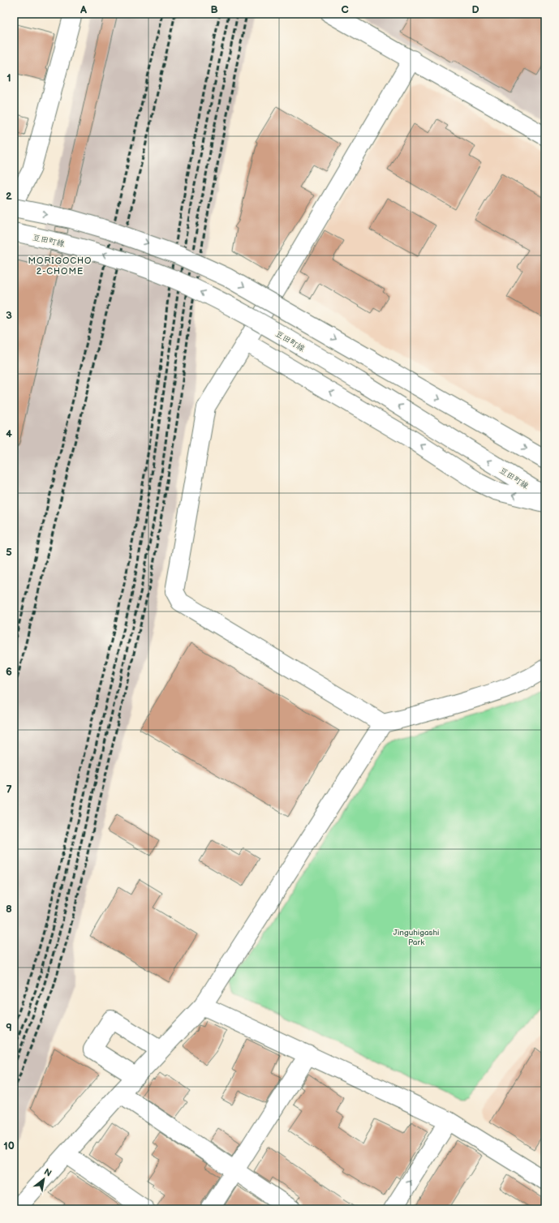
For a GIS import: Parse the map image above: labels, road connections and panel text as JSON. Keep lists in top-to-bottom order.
{
  "streets": {
    "street": ["豆田町線"]
  },
  "districts": ["MORIGOCHO 2-CHOME"],
  "parks": ["Jinguhigashi Park"],
  "north": "top right",
  "grid": {
    "columns": [
      "A",
      "B",
      "C",
      "D"
    ],
    "rows": [
      "1",
      "2",
      "3",
      "4",
      "5",
      "6",
      "7",
      "8",
      "9",
      "10"
    ]
  }
}
